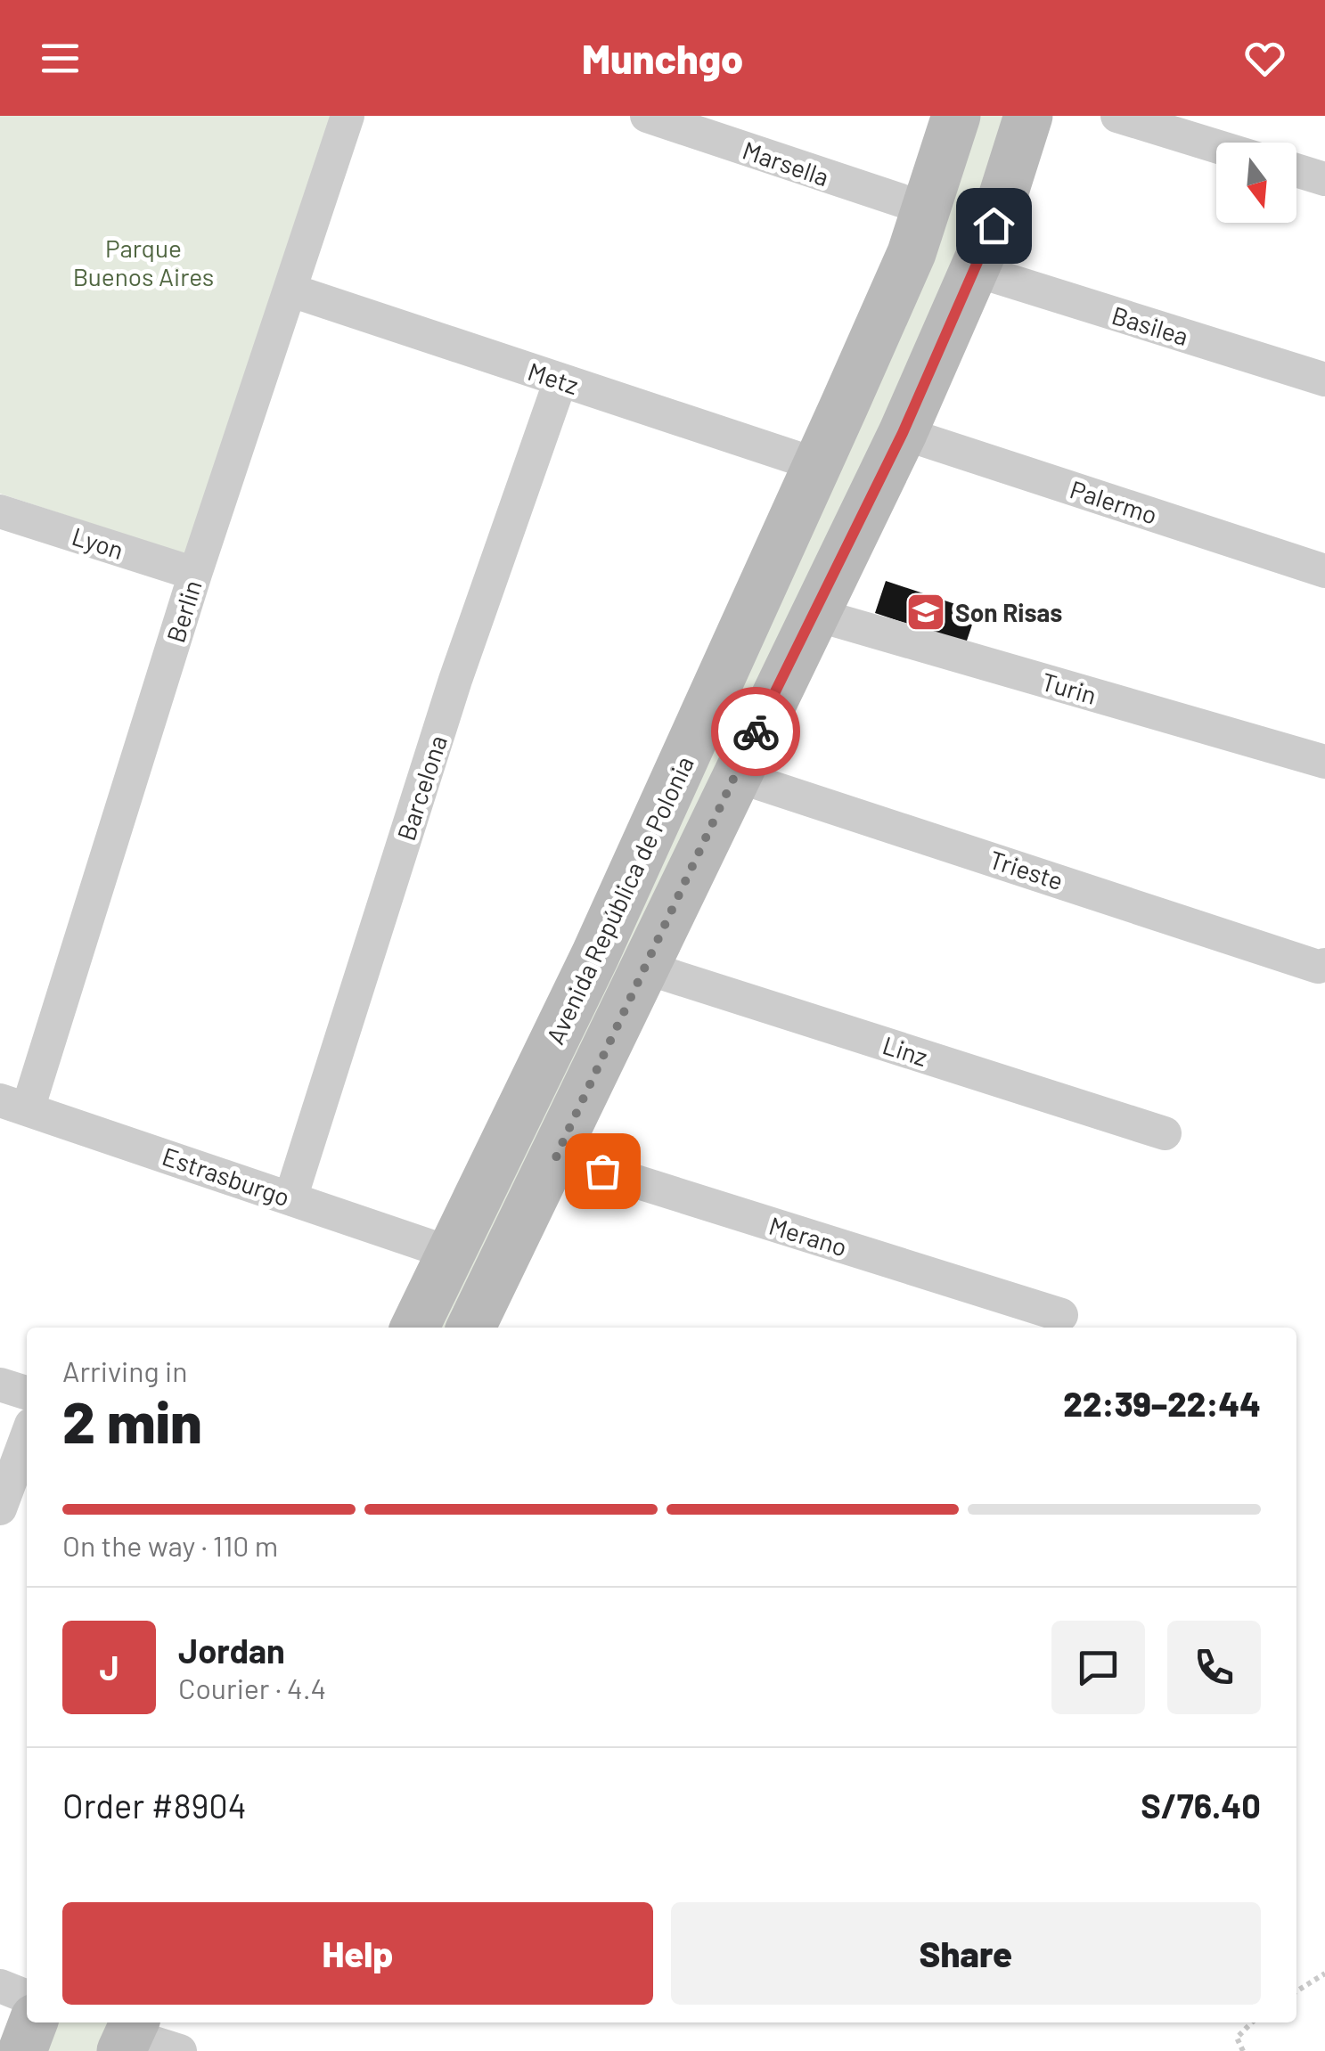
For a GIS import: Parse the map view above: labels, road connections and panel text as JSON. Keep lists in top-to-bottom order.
{
  "streets": {
    "main road": ["Avenida República de Polonia"],
    "street": [
      "Marsella",
      "Basilea",
      "Metz",
      "Palermo",
      "Lyon",
      "Berlin",
      "Turin",
      "Barcelona",
      "Trieste",
      "Linz",
      "Estrasburgo",
      "Merano"
    ]
  },
  "crossings": [
    ["Marsella", "Avenida República de Polonia"],
    ["Basilea", "Avenida República de Polonia"],
    ["Metz", "Berlin"],
    ["Metz", "Barcelona"],
    ["Metz", "Avenida República de Polonia"],
    ["Palermo", "Avenida República de Polonia"],
    ["Lyon", "Berlin"],
    ["Berlin", "Estrasburgo"],
    ["Turin", "Avenida República de Polonia"],
    ["Barcelona", "Estrasburgo"],
    ["Trieste", "Avenida República de Polonia"],
    ["Avenida República de Polonia", "Linz"],
    ["Avenida República de Polonia", "Estrasburgo"],
    ["Avenida República de Polonia", "Merano"]
  ],
  "parks": ["Parque Buenos Aires"],
  "places": {
    "school or university": ["Son Risas"]
  },
  "north": "bottom",
  "page": {
    "header": "Munchgo",
    "heading": ["2 min", "Arriving in", "22:39–22:44"],
    "panel": [
      "Jordan",
      "Courier · 4.4",
      "Order #8904",
      "S/76.40"
    ],
    "bar": "On the way · 110 m",
    "round": "J",
    "buttons": ["Help", "Share"]
  }
}
